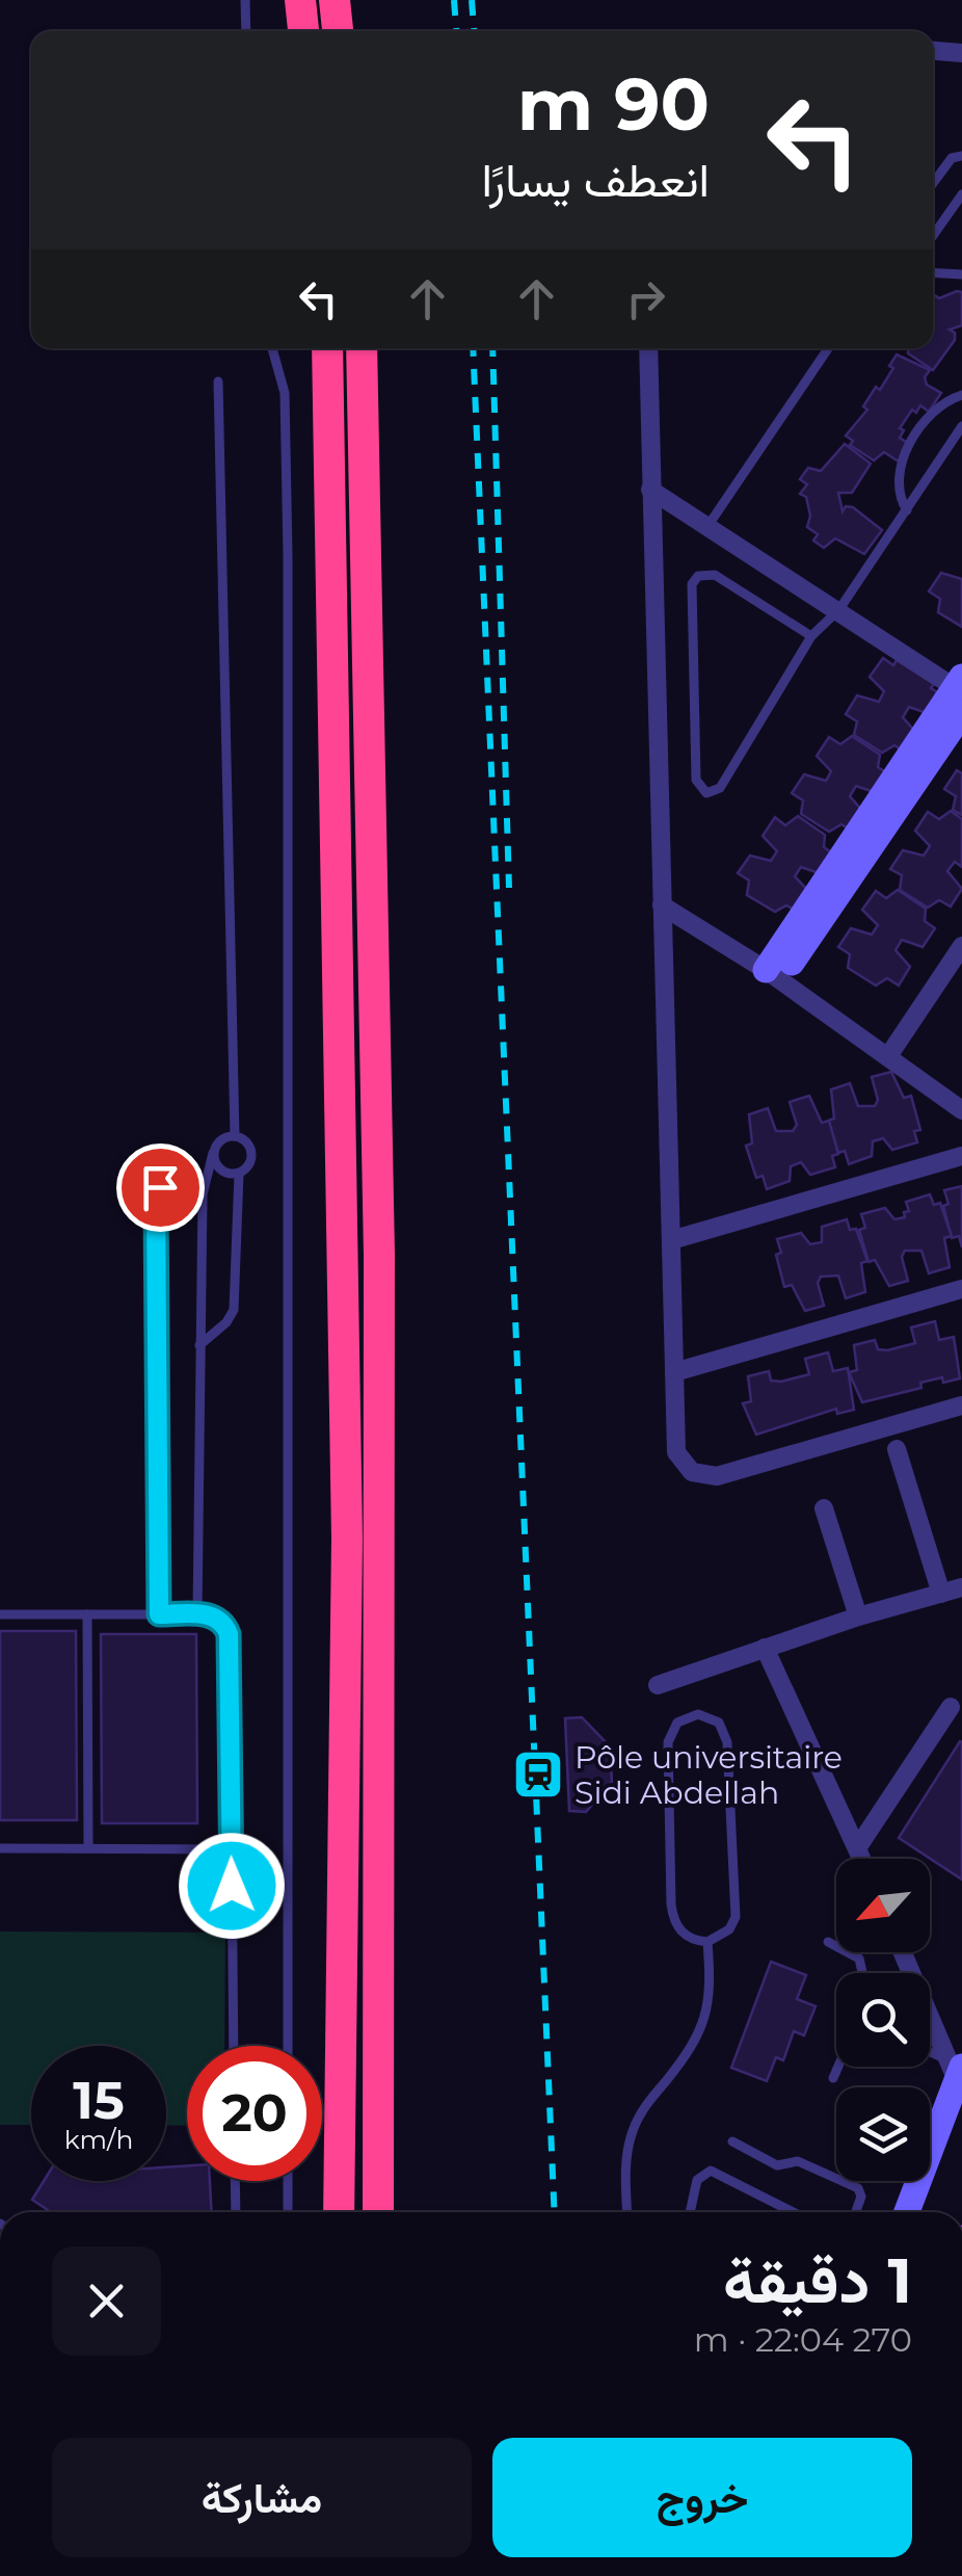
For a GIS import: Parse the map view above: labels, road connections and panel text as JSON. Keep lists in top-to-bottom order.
{
  "places": {
    "station": ["Pôle universitaire Sidi Abdellah"]
  },
  "north": "bottom left",
  "page": {
    "turn": ["90 m", "انعطف يسارًا"],
    "speed": "15 km/h",
    "limit": "20",
    "heading": ["1 دقيقة", "270 m · 22:04"],
    "buttons": ["خروج", "مشاركة"]
  }
}
